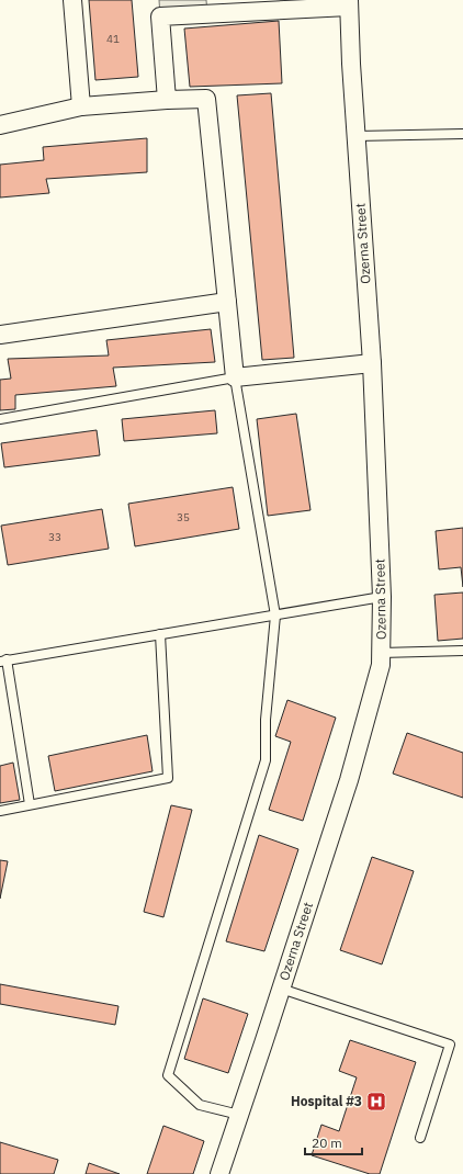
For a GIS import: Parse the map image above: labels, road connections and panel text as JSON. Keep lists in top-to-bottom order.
{
  "streets": {
    "street": ["Ozerna Street"]
  },
  "places": {
    "hospital": ["Hospital #3"]
  },
  "house_numbers": ["41", "35", "33"],
  "scale_bar": "20 m"
}
